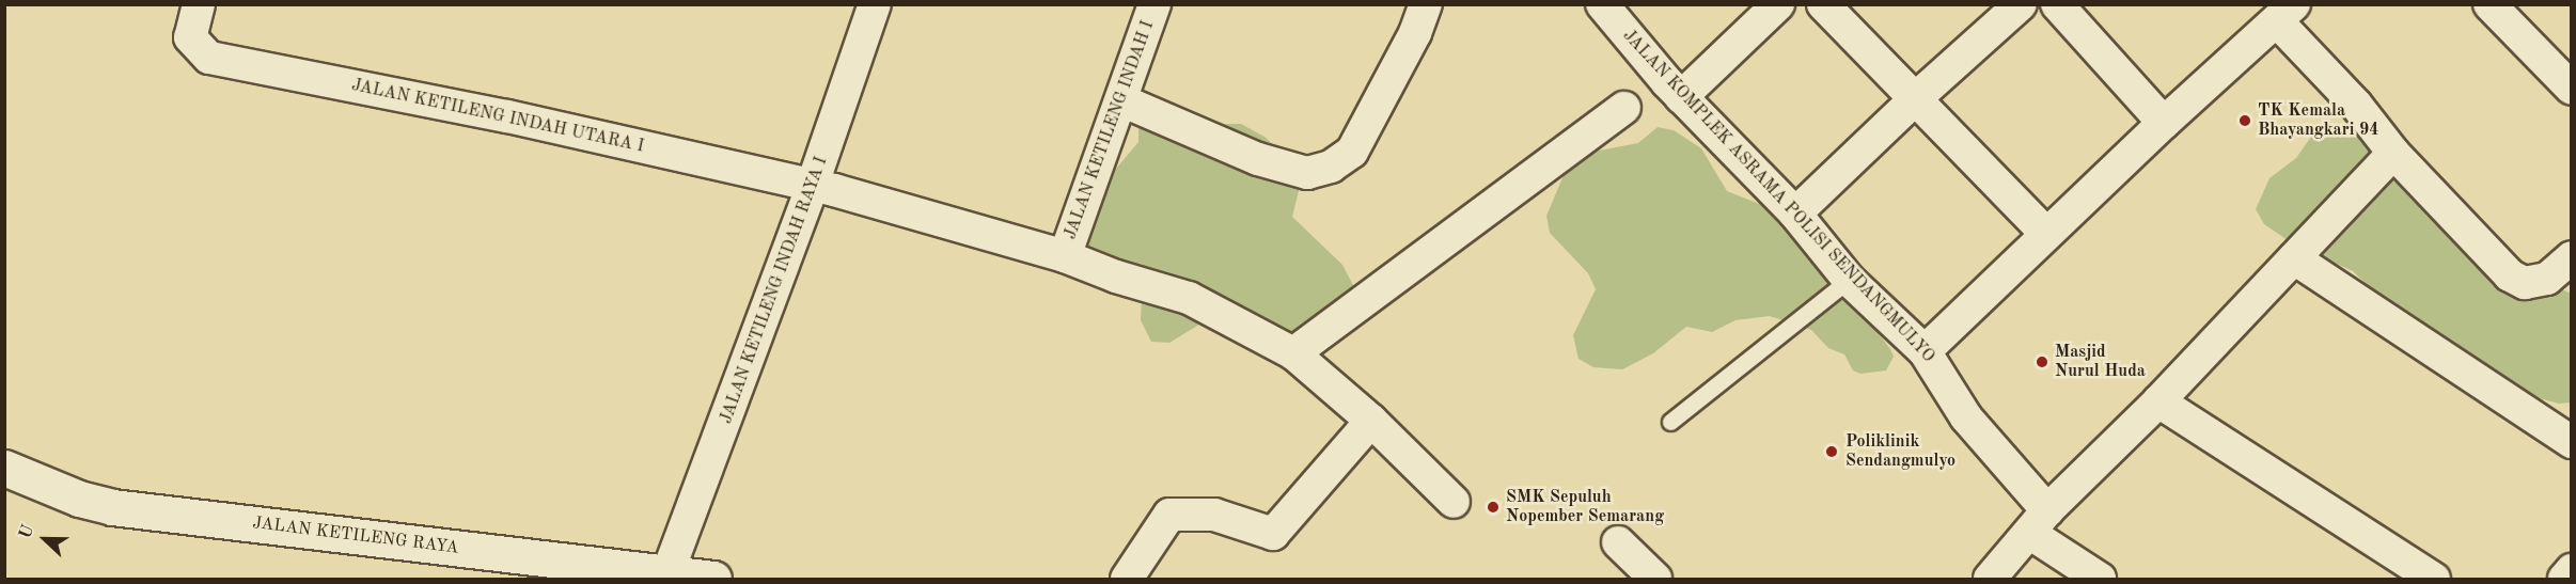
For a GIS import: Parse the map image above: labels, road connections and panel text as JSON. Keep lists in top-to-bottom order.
{
  "streets": {
    "main road": ["JALAN KETILENG RAYA"],
    "street": [
      "JALAN KETILENG INDAH UTARA I",
      "JALAN KETILENG INDAH I",
      "JALAN KOMPLEK ASRAMA POLISI SENDANGMULYO",
      "JALAN KETILENG INDAH RAYA I"
    ]
  },
  "crossings": [
    ["JALAN KETILENG INDAH UTARA I", "JALAN KETILENG INDAH I"],
    ["JALAN KETILENG INDAH UTARA I", "JALAN KETILENG INDAH RAYA I"],
    ["JALAN KETILENG INDAH I", "JALAN KETILENG INDAH RAYA I"],
    ["JALAN KETILENG INDAH RAYA I", "JALAN KETILENG RAYA"]
  ],
  "places": [
    "TK Kemala Bhayangkari 94",
    "Masjid Nurul Huda",
    "Poliklinik Sendangmulyo",
    "SMK Sepuluh Nopember Semarang"
  ],
  "north": "left"
}
